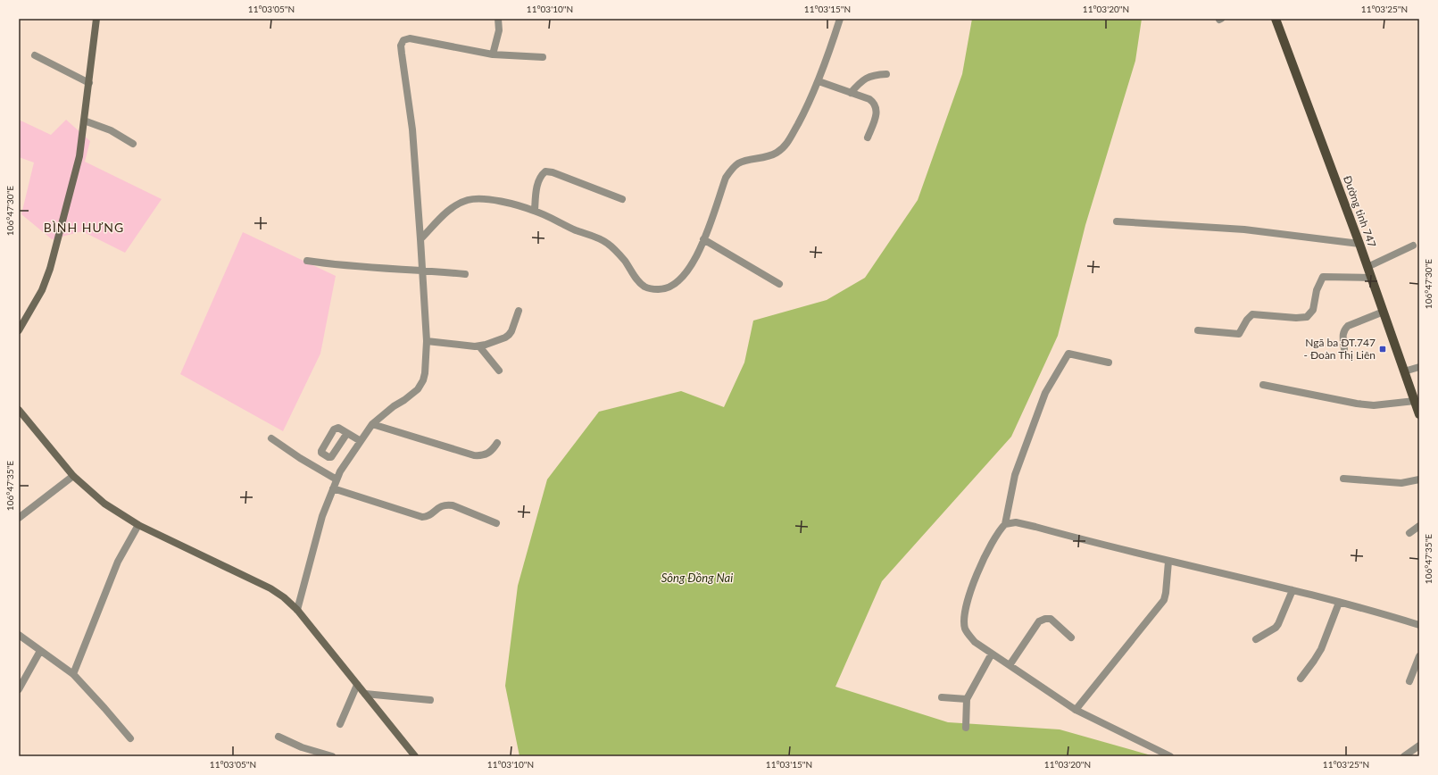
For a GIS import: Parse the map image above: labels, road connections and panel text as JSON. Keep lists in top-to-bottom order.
{
  "streets": {
    "main road": ["Đường tỉnh 747"]
  },
  "districts": ["BÌNH HƯNG"],
  "water": ["Sông Đồng Nai"],
  "places": {
    "transit": ["Ngã ba ĐT.747 - Đoàn Thị Liên"]
  },
  "coordinates": [
    "11°03'05\"N",
    "11°03'10\"N",
    "11°03'15\"N",
    "11°03'20\"N",
    "11°03'25\"N",
    "106°47'30\"E",
    "106°47'35\"E"
  ]
}
